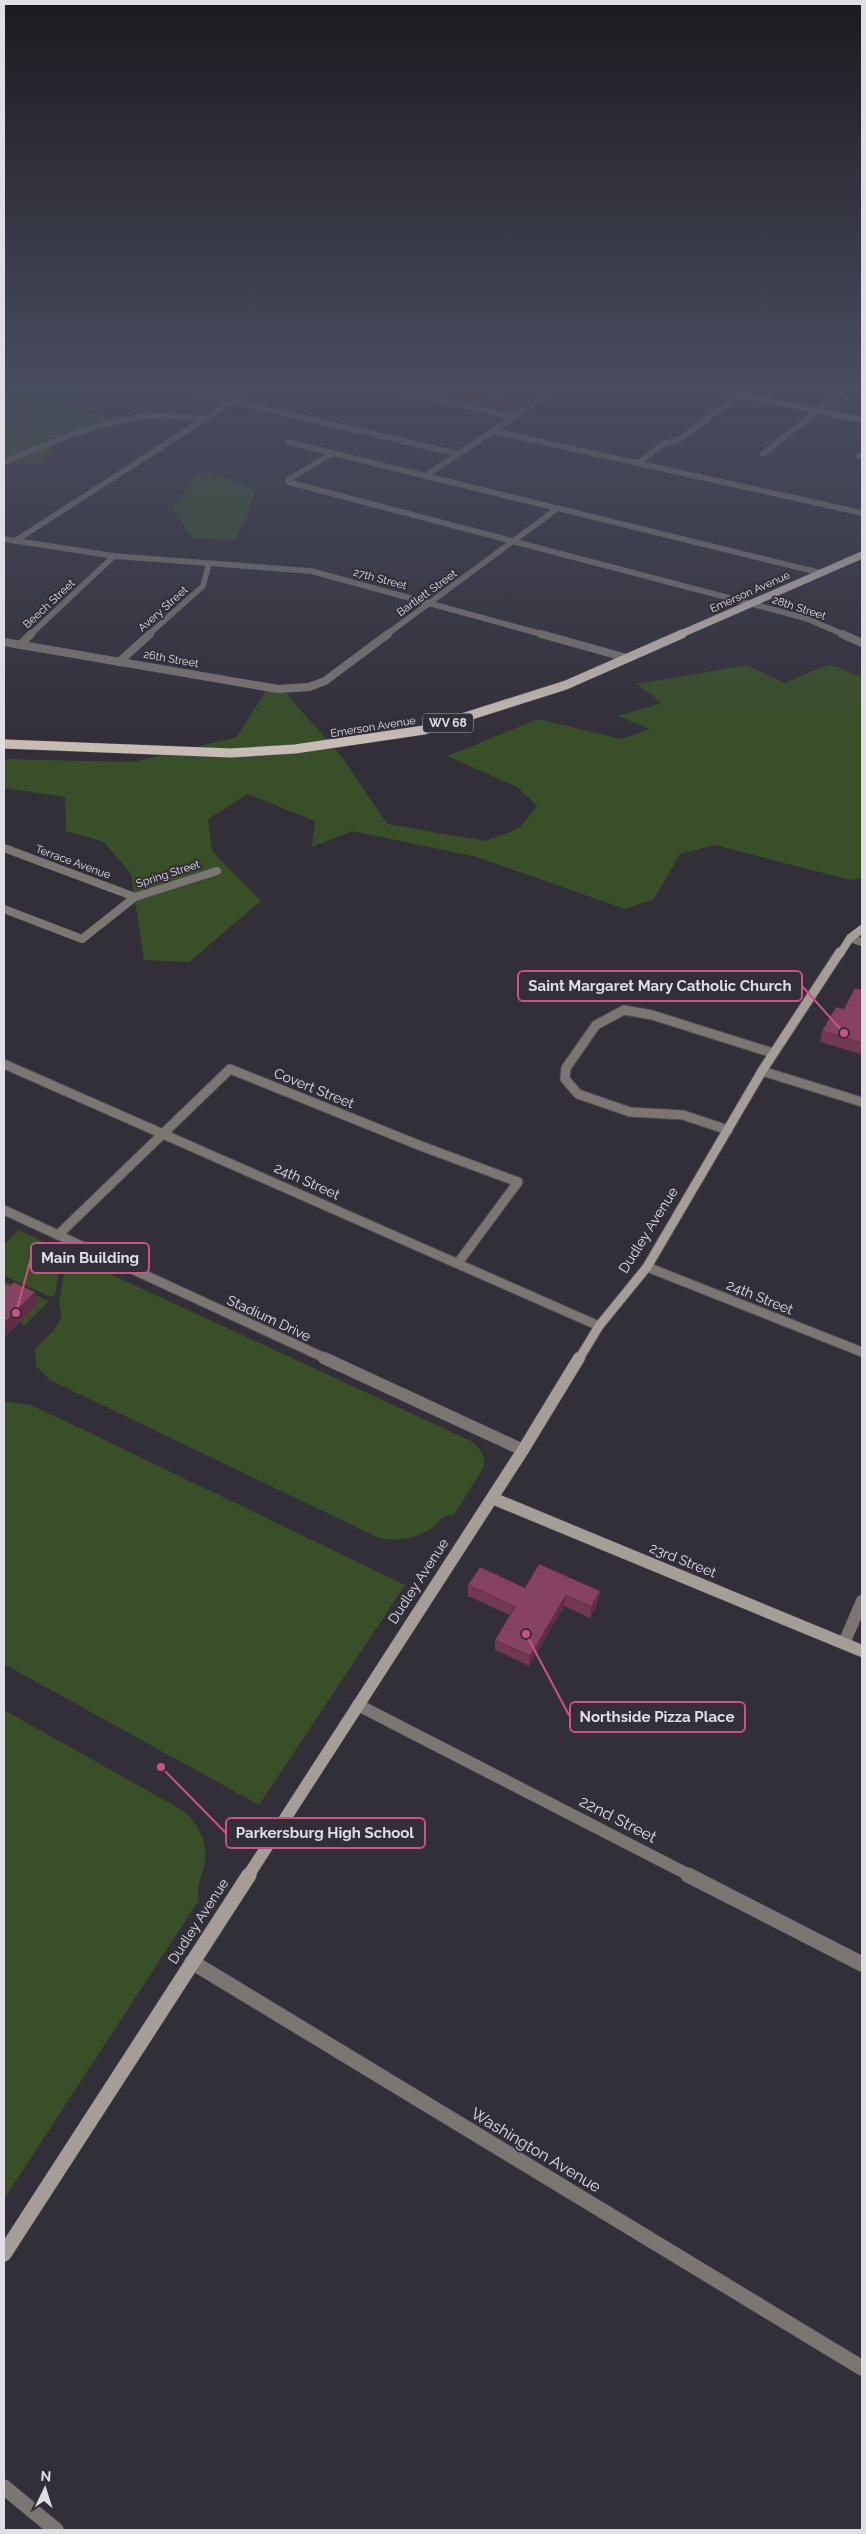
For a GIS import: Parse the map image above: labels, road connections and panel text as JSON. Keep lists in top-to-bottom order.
{
  "streets": {
    "main road": ["Emerson Avenue", "WV 68"],
    "street": [
      "27th Street",
      "Bartlett Street",
      "Beech Street",
      "28th Street",
      "Avery Street",
      "26th Street",
      "Terrace Avenue",
      "Spring Street",
      "Covert Street",
      "24th Street",
      "Dudley Avenue",
      "Stadium Drive",
      "23rd Street",
      "22nd Street",
      "Washington Avenue"
    ]
  },
  "crossings": [
    ["27th Street", "Emerson Avenue"],
    ["27th Street", "Bartlett Street"],
    ["27th Street", "Beech Street"],
    ["27th Street", "Avery Street"],
    ["Emerson Avenue", "28th Street"],
    ["Bartlett Street", "28th Street"],
    ["Bartlett Street", "26th Street"],
    ["Beech Street", "26th Street"],
    ["Avery Street", "26th Street"],
    ["Terrace Avenue", "Spring Street"],
    ["Covert Street", "24th Street"],
    ["Covert Street", "Stadium Drive"],
    ["24th Street", "Dudley Avenue"],
    ["Dudley Avenue", "Stadium Drive"],
    ["Dudley Avenue", "23rd Street"],
    ["Dudley Avenue", "22nd Street"],
    ["Dudley Avenue", "Washington Avenue"]
  ],
  "places": [
    "Saint Margaret Mary Catholic Church",
    "Main Building",
    "Northside Pizza Place",
    "Parkersburg High School"
  ],
  "north": "top"
}
